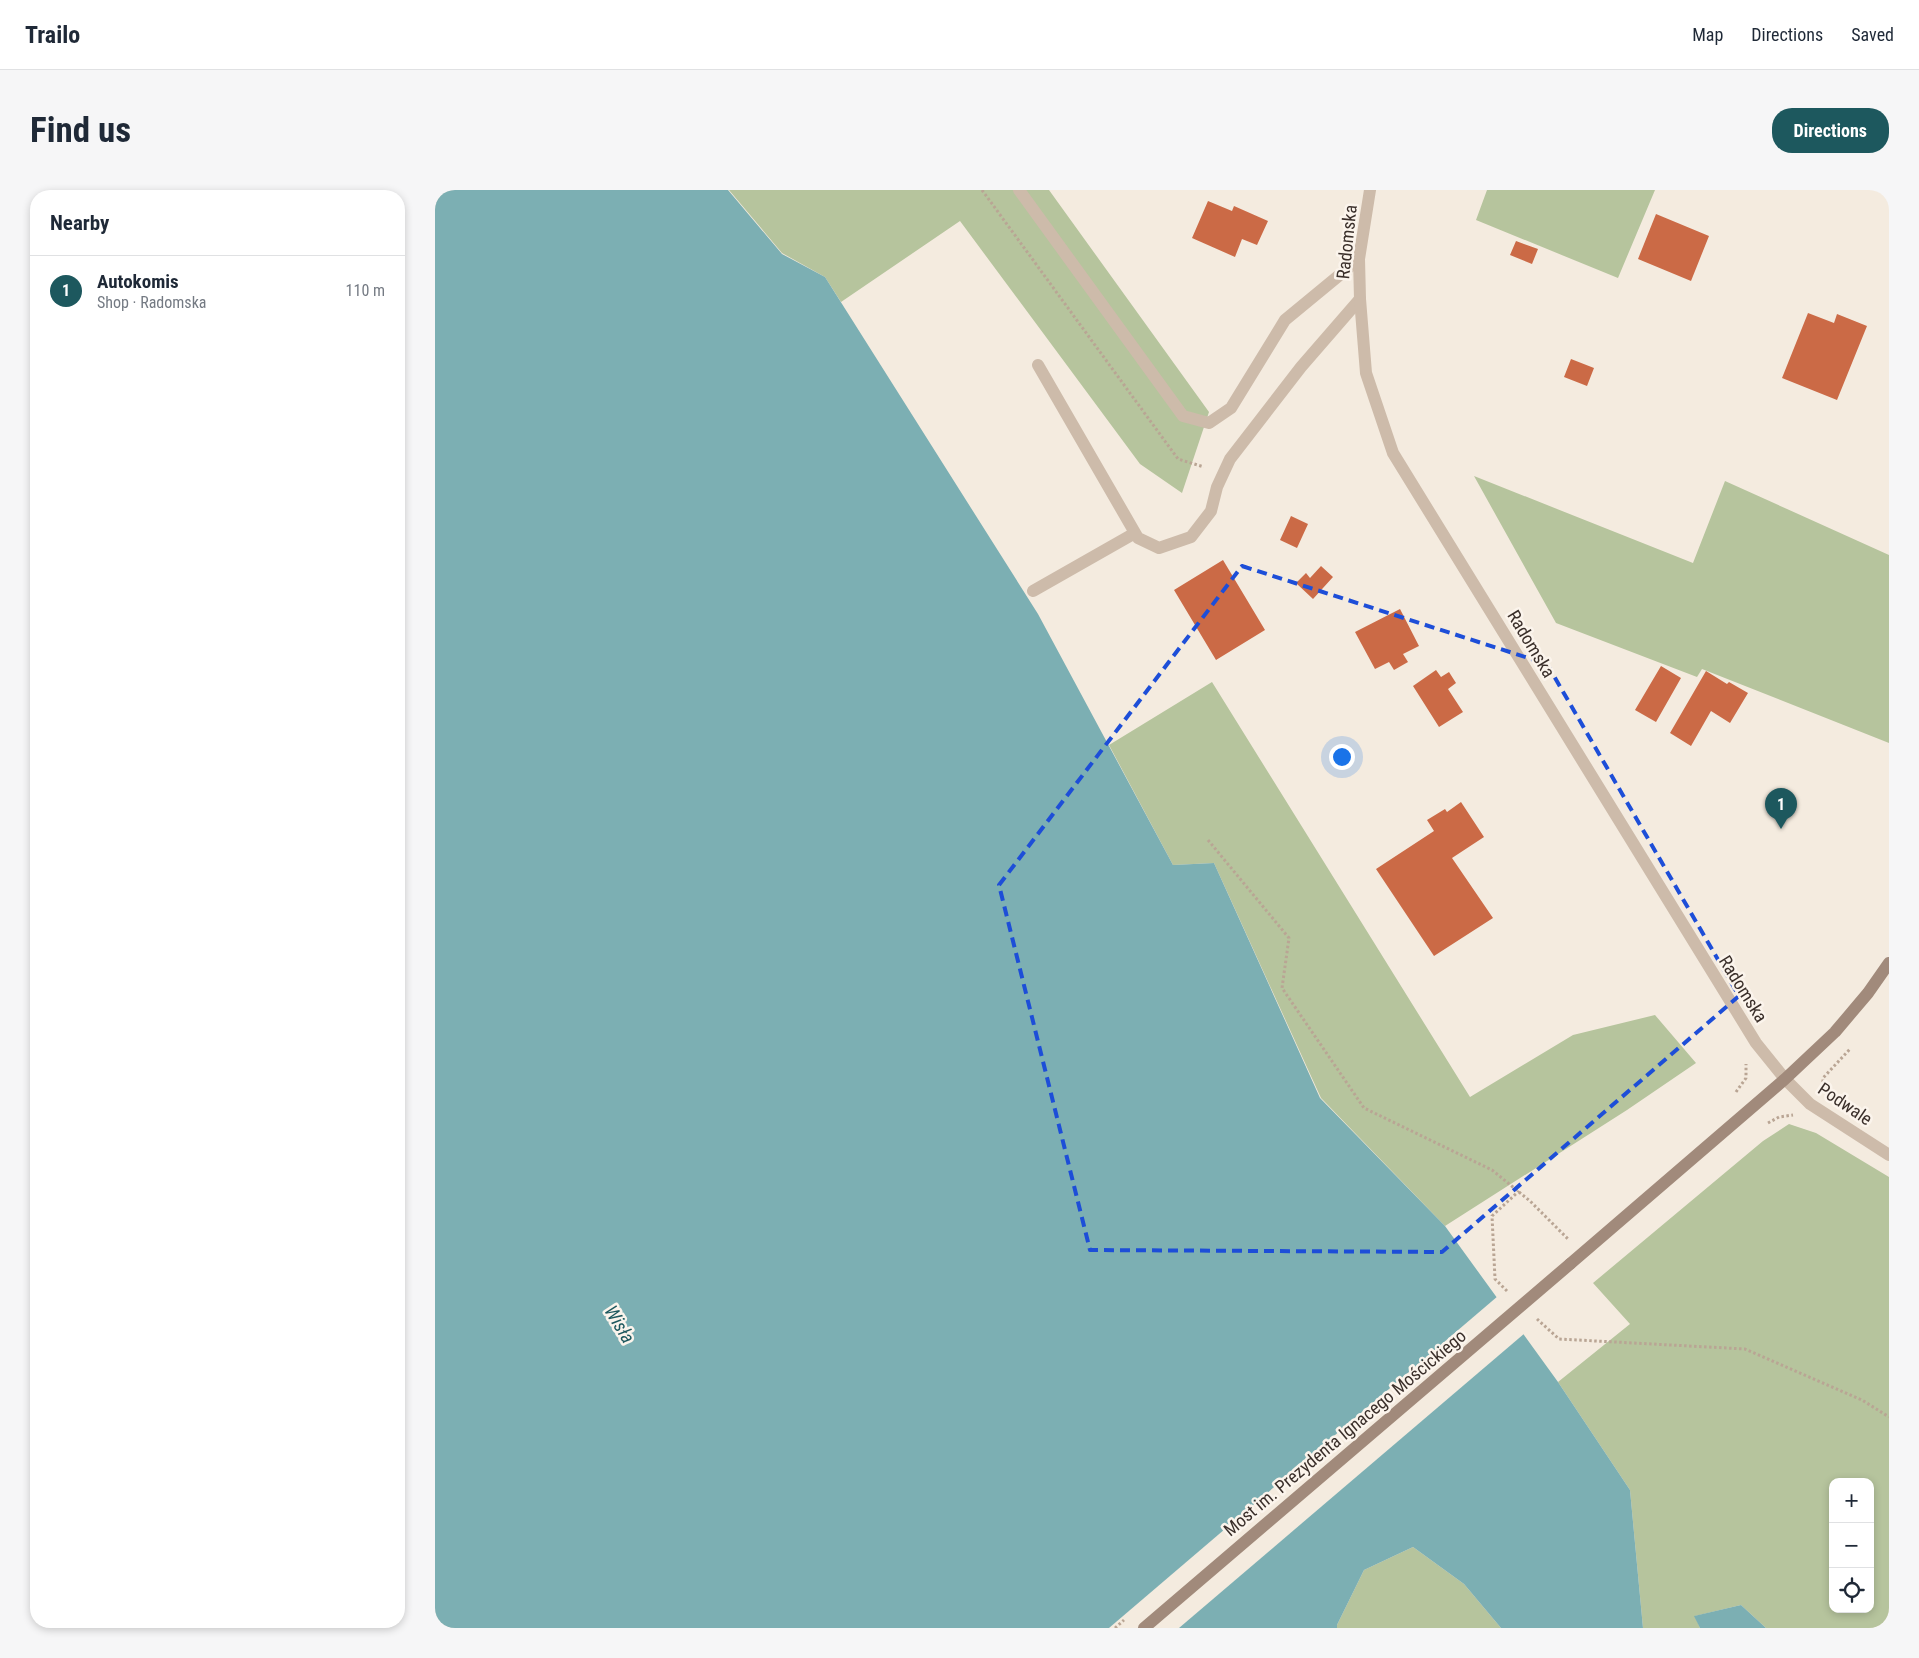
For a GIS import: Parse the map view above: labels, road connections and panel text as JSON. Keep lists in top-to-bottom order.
{
  "streets": {
    "main road": ["Most im. Prezydenta Ignacego Mościckiego"],
    "street": ["Radomska", "Podwale"]
  },
  "crossings": [
    ["Radomska", "Podwale"],
    ["Radomska", "Most im. Prezydenta Ignacego Mościckiego"],
    ["Podwale", "Most im. Prezydenta Ignacego Mościckiego"]
  ],
  "water": ["Wisła"],
  "page": {
    "header": "Trailo",
    "nav": ["Map", "Directions", "Saved"],
    "buttons": "Directions",
    "title": "Find us",
    "heading": "Nearby",
    "list": [
      {
        "mark": "1",
        "name": "Autokomis",
        "note": "Shop · Radomska",
        "value": "110 m"
      }
    ],
    "pins": "1",
    "map_buttons": ["+", "−"]
  }
}
